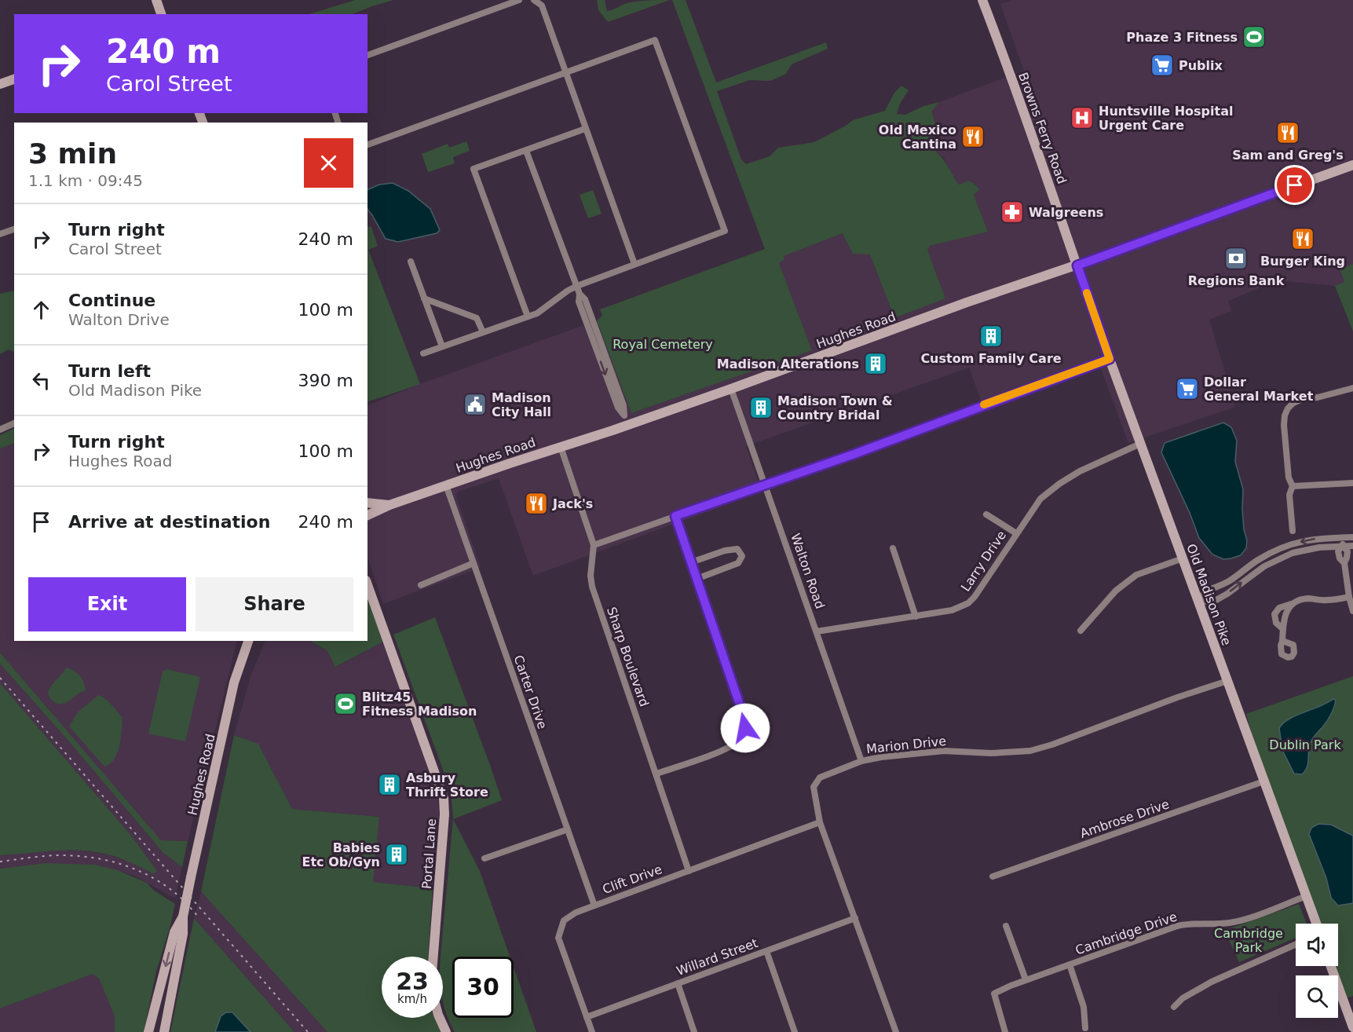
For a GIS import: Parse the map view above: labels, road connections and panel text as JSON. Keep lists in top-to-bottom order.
{
  "streets": {
    "main road": [
      "Browns Ferry Road",
      "Hughes Road",
      "Old Madison Pike",
      "Portal Lane"
    ],
    "street": [
      "Larry Drive",
      "Walton Road",
      "Sharp Boulevard",
      "Carter Drive",
      "Marion Drive",
      "Ambrose Drive",
      "Clift Drive",
      "Cambridge Drive",
      "Willard Street"
    ]
  },
  "crossings": [
    ["Browns Ferry Road", "Hughes Road"],
    ["Browns Ferry Road", "Old Madison Pike"],
    ["Hughes Road", "Walton Road"],
    ["Hughes Road", "Old Madison Pike"],
    ["Hughes Road", "Sharp Boulevard"],
    ["Hughes Road", "Carter Drive"],
    ["Larry Drive", "Walton Road"],
    ["Larry Drive", "Old Madison Pike"],
    ["Walton Road", "Marion Drive"],
    ["Old Madison Pike", "Marion Drive"],
    ["Old Madison Pike", "Ambrose Drive"],
    ["Old Madison Pike", "Cambridge Drive"],
    ["Sharp Boulevard", "Clift Drive"],
    ["Carter Drive", "Clift Drive"],
    ["Marion Drive", "Clift Drive"],
    ["Marion Drive", "Willard Street"],
    ["Clift Drive", "Willard Street"]
  ],
  "parks": ["Royal Cemetery", "Dublin Park", "Cambridge Park"],
  "places": {
    "sports": ["Phaze 3 Fitness", "Blitz45 Fitness Madison"],
    "supermarket": ["Publix", "Dollar General Market"],
    "hospital": ["Huntsville Hospital Urgent Care"],
    "restaurant": [
      "Sam and Greg's",
      "Old Mexico Cantina",
      "Burger King",
      "Jack's"
    ],
    "pharmacy": ["Walgreens"],
    "bank": ["Regions Bank"],
    "building": [
      "Custom Family Care",
      "Madison Alterations",
      "Madison Town & Country Bridal",
      "Asbury Thrift Store",
      "Babies Etc Ob/Gyn"
    ],
    "public building": ["Madison City Hall"]
  },
  "page": {
    "turn": ["240 m", "Carol Street"],
    "heading": ["3 min", "1.1 km · 09:45"],
    "list": [
      {
        "name": "Turn right",
        "note": "Carol Street",
        "value": "240 m"
      },
      {
        "name": "Continue",
        "note": "Walton Drive",
        "value": "100 m"
      },
      {
        "name": "Turn left",
        "note": "Old Madison Pike",
        "value": "390 m"
      },
      {
        "name": "Turn right",
        "note": "Hughes Road",
        "value": "100 m"
      },
      {
        "name": "Arrive at destination",
        "value": "240 m"
      }
    ],
    "buttons": ["Exit", "Share"],
    "speed": "23 km/h",
    "limit": "30"
  }
}
